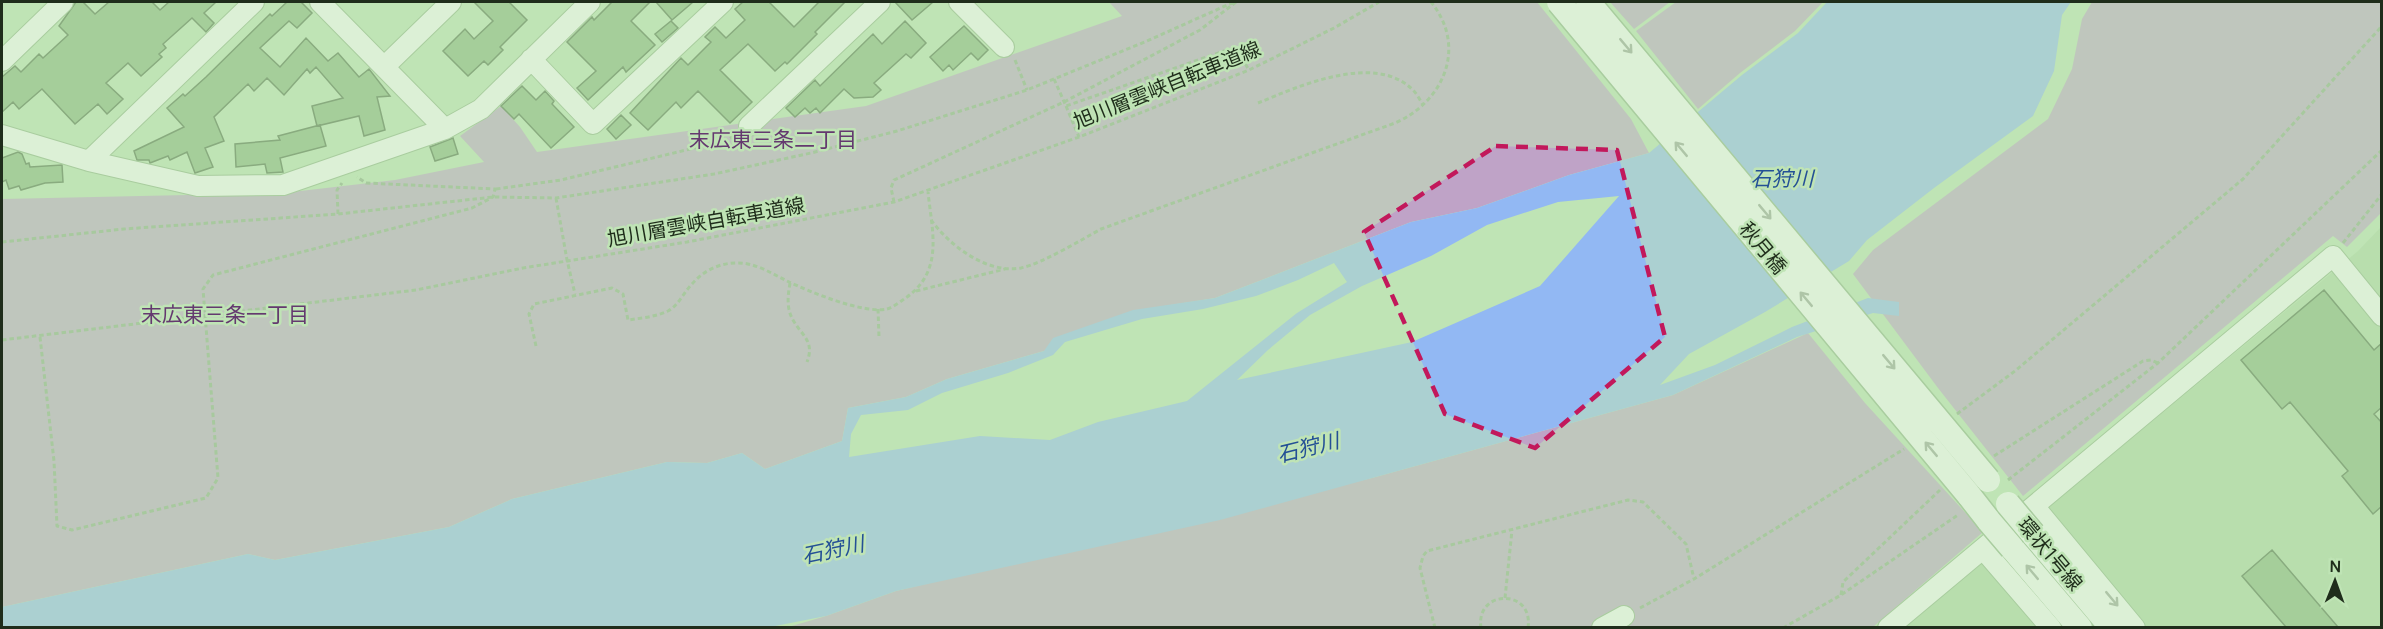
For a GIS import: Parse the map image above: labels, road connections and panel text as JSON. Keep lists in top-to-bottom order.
{
  "streets": {
    "main road": ["秋月橋", "環状1号線"],
    "path": ["旭川層雲峡自転車道線"]
  },
  "crossings": [
    ["秋月橋", "環状1号線"]
  ],
  "districts": ["末広東三条二丁目", "末広東三条一丁目"],
  "water": ["石狩川"],
  "north": "top"
}
